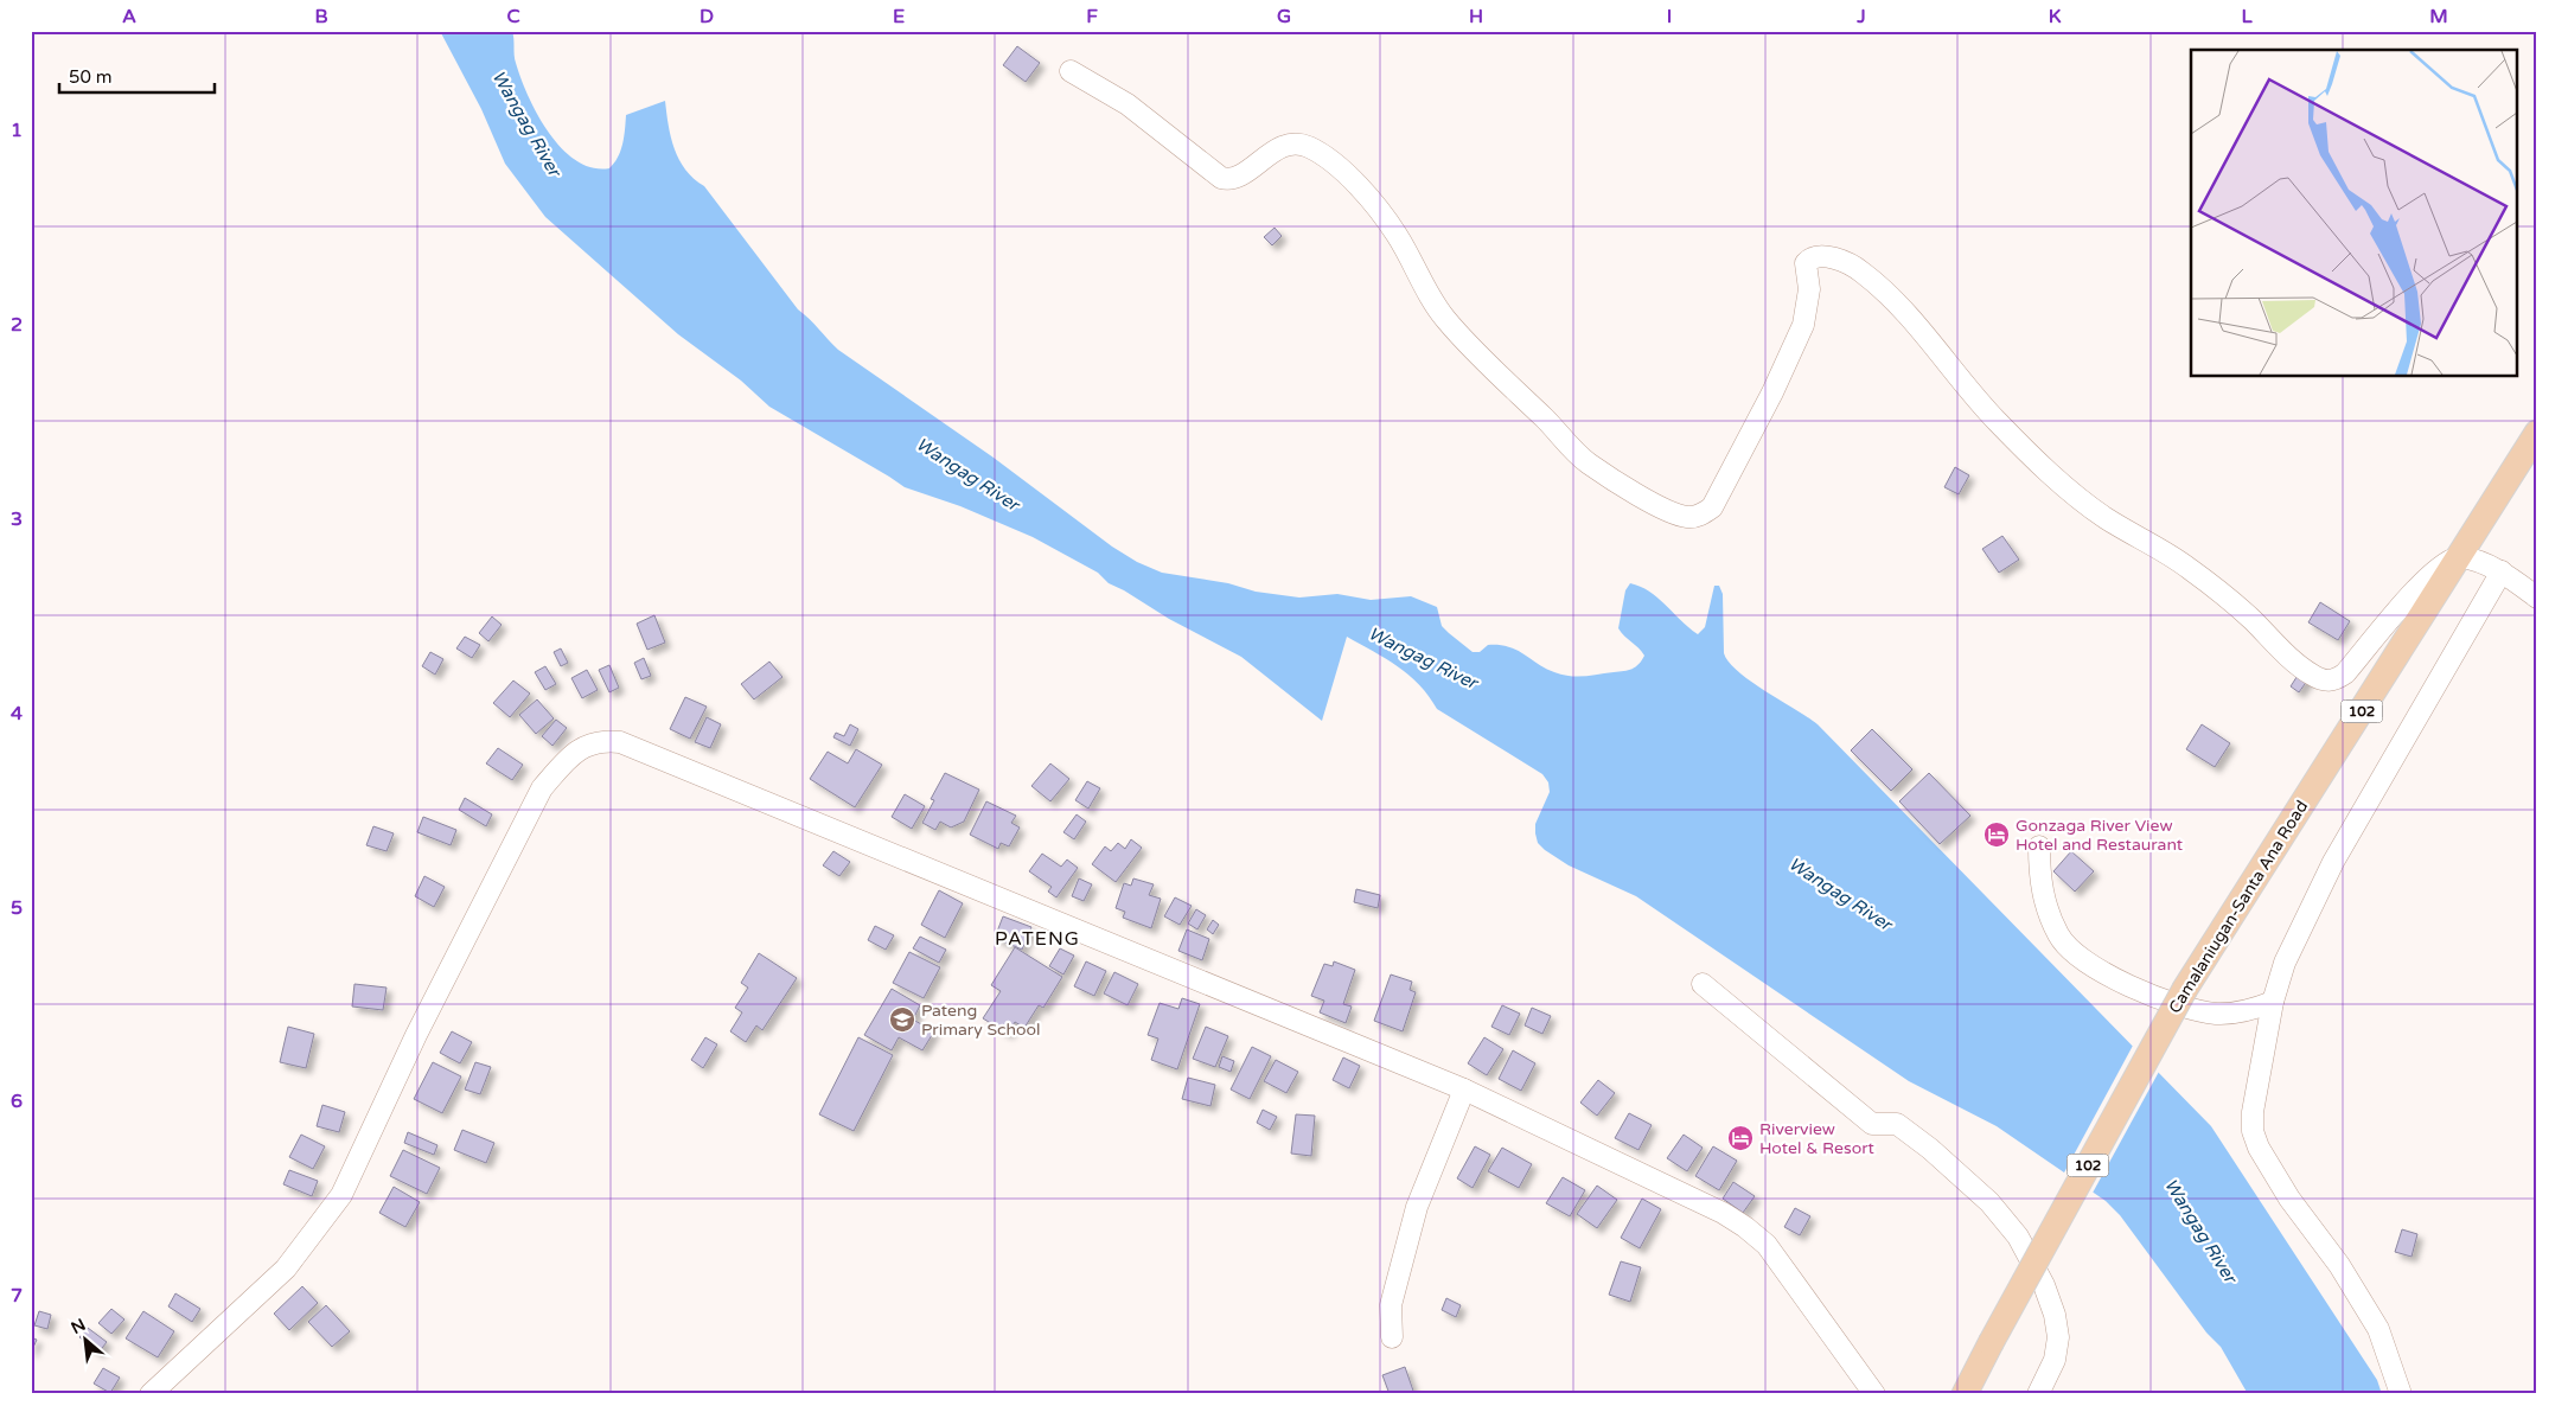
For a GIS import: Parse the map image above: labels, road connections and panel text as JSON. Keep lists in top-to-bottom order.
{
  "streets": {
    "main road": ["102", "Camalaniugan-Santa Ana Road"]
  },
  "districts": ["PATENG"],
  "water": ["Wangag River"],
  "places": {
    "hotel": ["Gonzaga River View Hotel and Restaurant", "Riverview Hotel & Resort"],
    "school or university": ["Pateng Primary School"]
  },
  "scale_bar": "50 m",
  "north": "top left",
  "grid": {
    "columns": [
      "A",
      "B",
      "C",
      "D",
      "E",
      "F",
      "G",
      "H",
      "I",
      "J",
      "K",
      "L",
      "M"
    ],
    "rows": [
      "1",
      "2",
      "3",
      "4",
      "5",
      "6",
      "7"
    ]
  }
}
